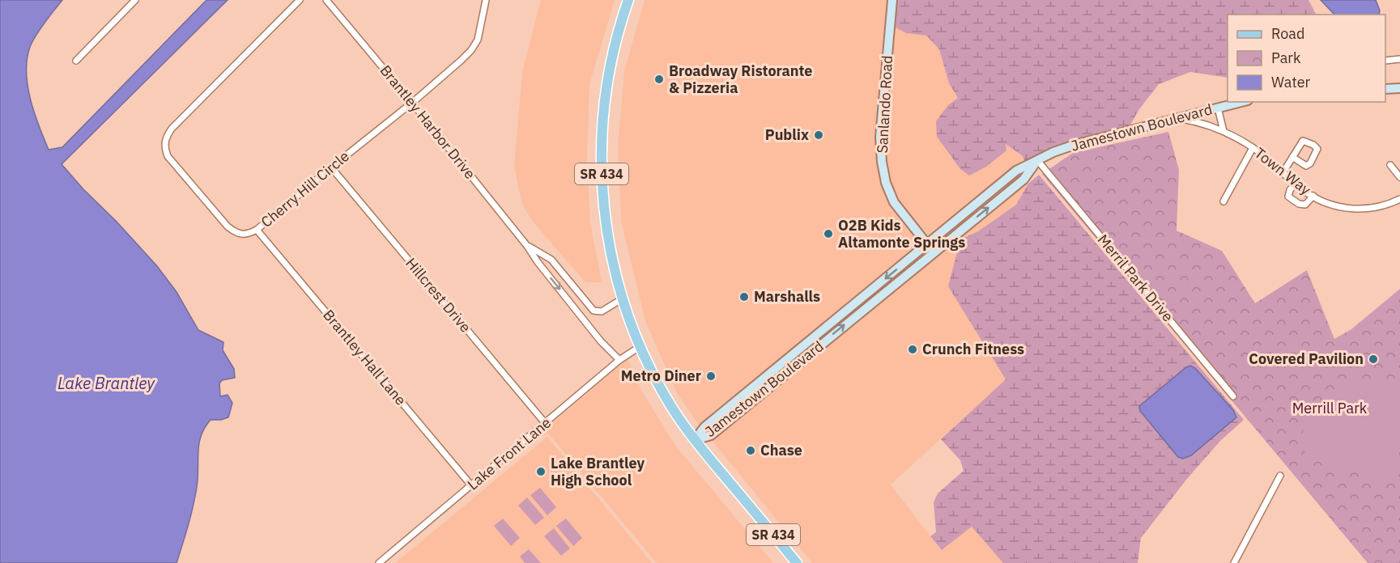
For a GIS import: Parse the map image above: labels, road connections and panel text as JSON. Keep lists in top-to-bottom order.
{
  "streets": {
    "main road": ["SR 434"],
    "street": [
      "Sanlando Road",
      "Brantley Harbor Drive",
      "Jamestown Boulevard",
      "Town Way",
      "Cherry Hill Circle",
      "Merril Park Drive",
      "Hillcrest Drive",
      "Brantley Hall Lane",
      "Lake Front Lane"
    ]
  },
  "crossings": [
    ["Sanlando Road", "Jamestown Boulevard"],
    ["Brantley Harbor Drive", "SR 434"],
    ["Brantley Harbor Drive", "Cherry Hill Circle"],
    ["Brantley Harbor Drive", "Lake Front Lane"],
    ["Jamestown Boulevard", "Town Way"],
    ["Jamestown Boulevard", "SR 434"],
    ["Jamestown Boulevard", "Merril Park Drive"],
    ["SR 434", "Lake Front Lane"],
    ["Cherry Hill Circle", "Hillcrest Drive"],
    ["Cherry Hill Circle", "Brantley Hall Lane"],
    ["Hillcrest Drive", "Lake Front Lane"],
    ["Brantley Hall Lane", "Lake Front Lane"]
  ],
  "water": ["Lake Brantley"],
  "parks": ["Merrill Park"],
  "places": [
    "Broadway Ristorante & Pizzeria",
    "Publix",
    "O2B Kids Altamonte Springs",
    "Marshalls",
    "Crunch Fitness",
    "Covered Pavilion",
    "Metro Diner",
    "Chase",
    "Lake Brantley High School"
  ],
  "legend": ["Road", "Park", "Water"]
}
